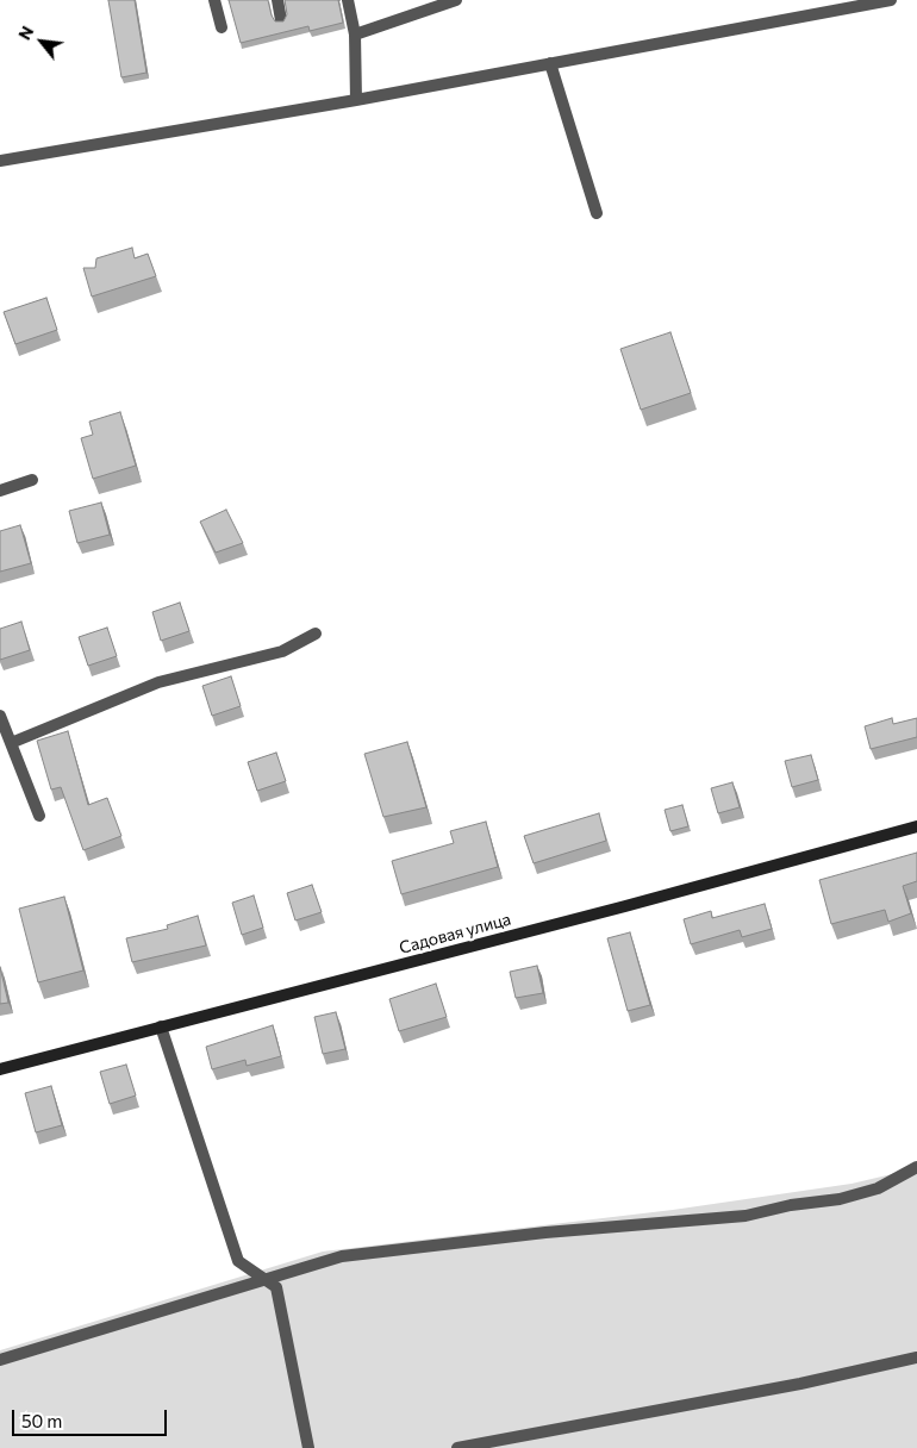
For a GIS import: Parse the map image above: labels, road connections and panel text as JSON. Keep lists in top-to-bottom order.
{
  "streets": {
    "main road": ["Садовая улица"]
  },
  "scale_bar": "50 m",
  "north": "top left"
}
